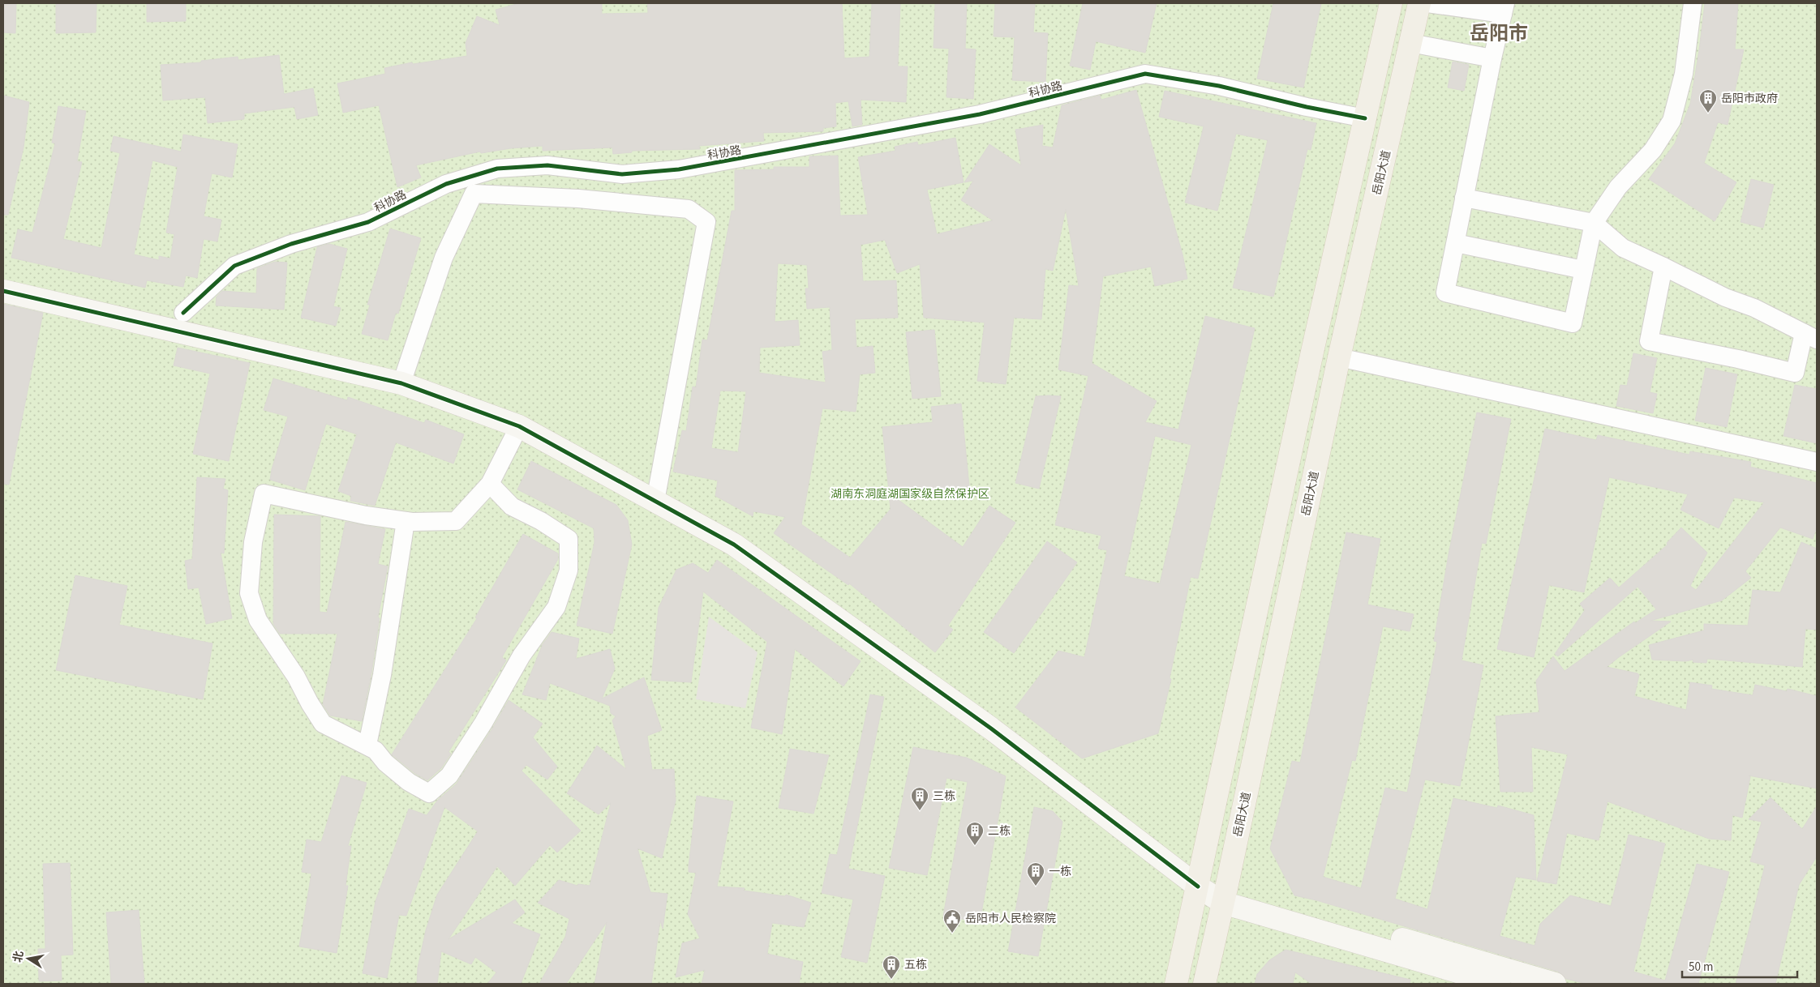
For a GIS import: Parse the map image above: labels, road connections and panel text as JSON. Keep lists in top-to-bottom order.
{
  "streets": {
    "main road": ["岳阳大道"],
    "street": ["科协路"]
  },
  "districts": ["岳阳市"],
  "parks": ["湖南东洞庭湖国家级自然保护区"],
  "places": {
    "building": [
      "岳阳市政府",
      "三栋",
      "二栋",
      "一栋",
      "五栋"
    ],
    "public building": ["岳阳市人民检察院"]
  },
  "scale_bar": "50 m",
  "north": "left"
}
